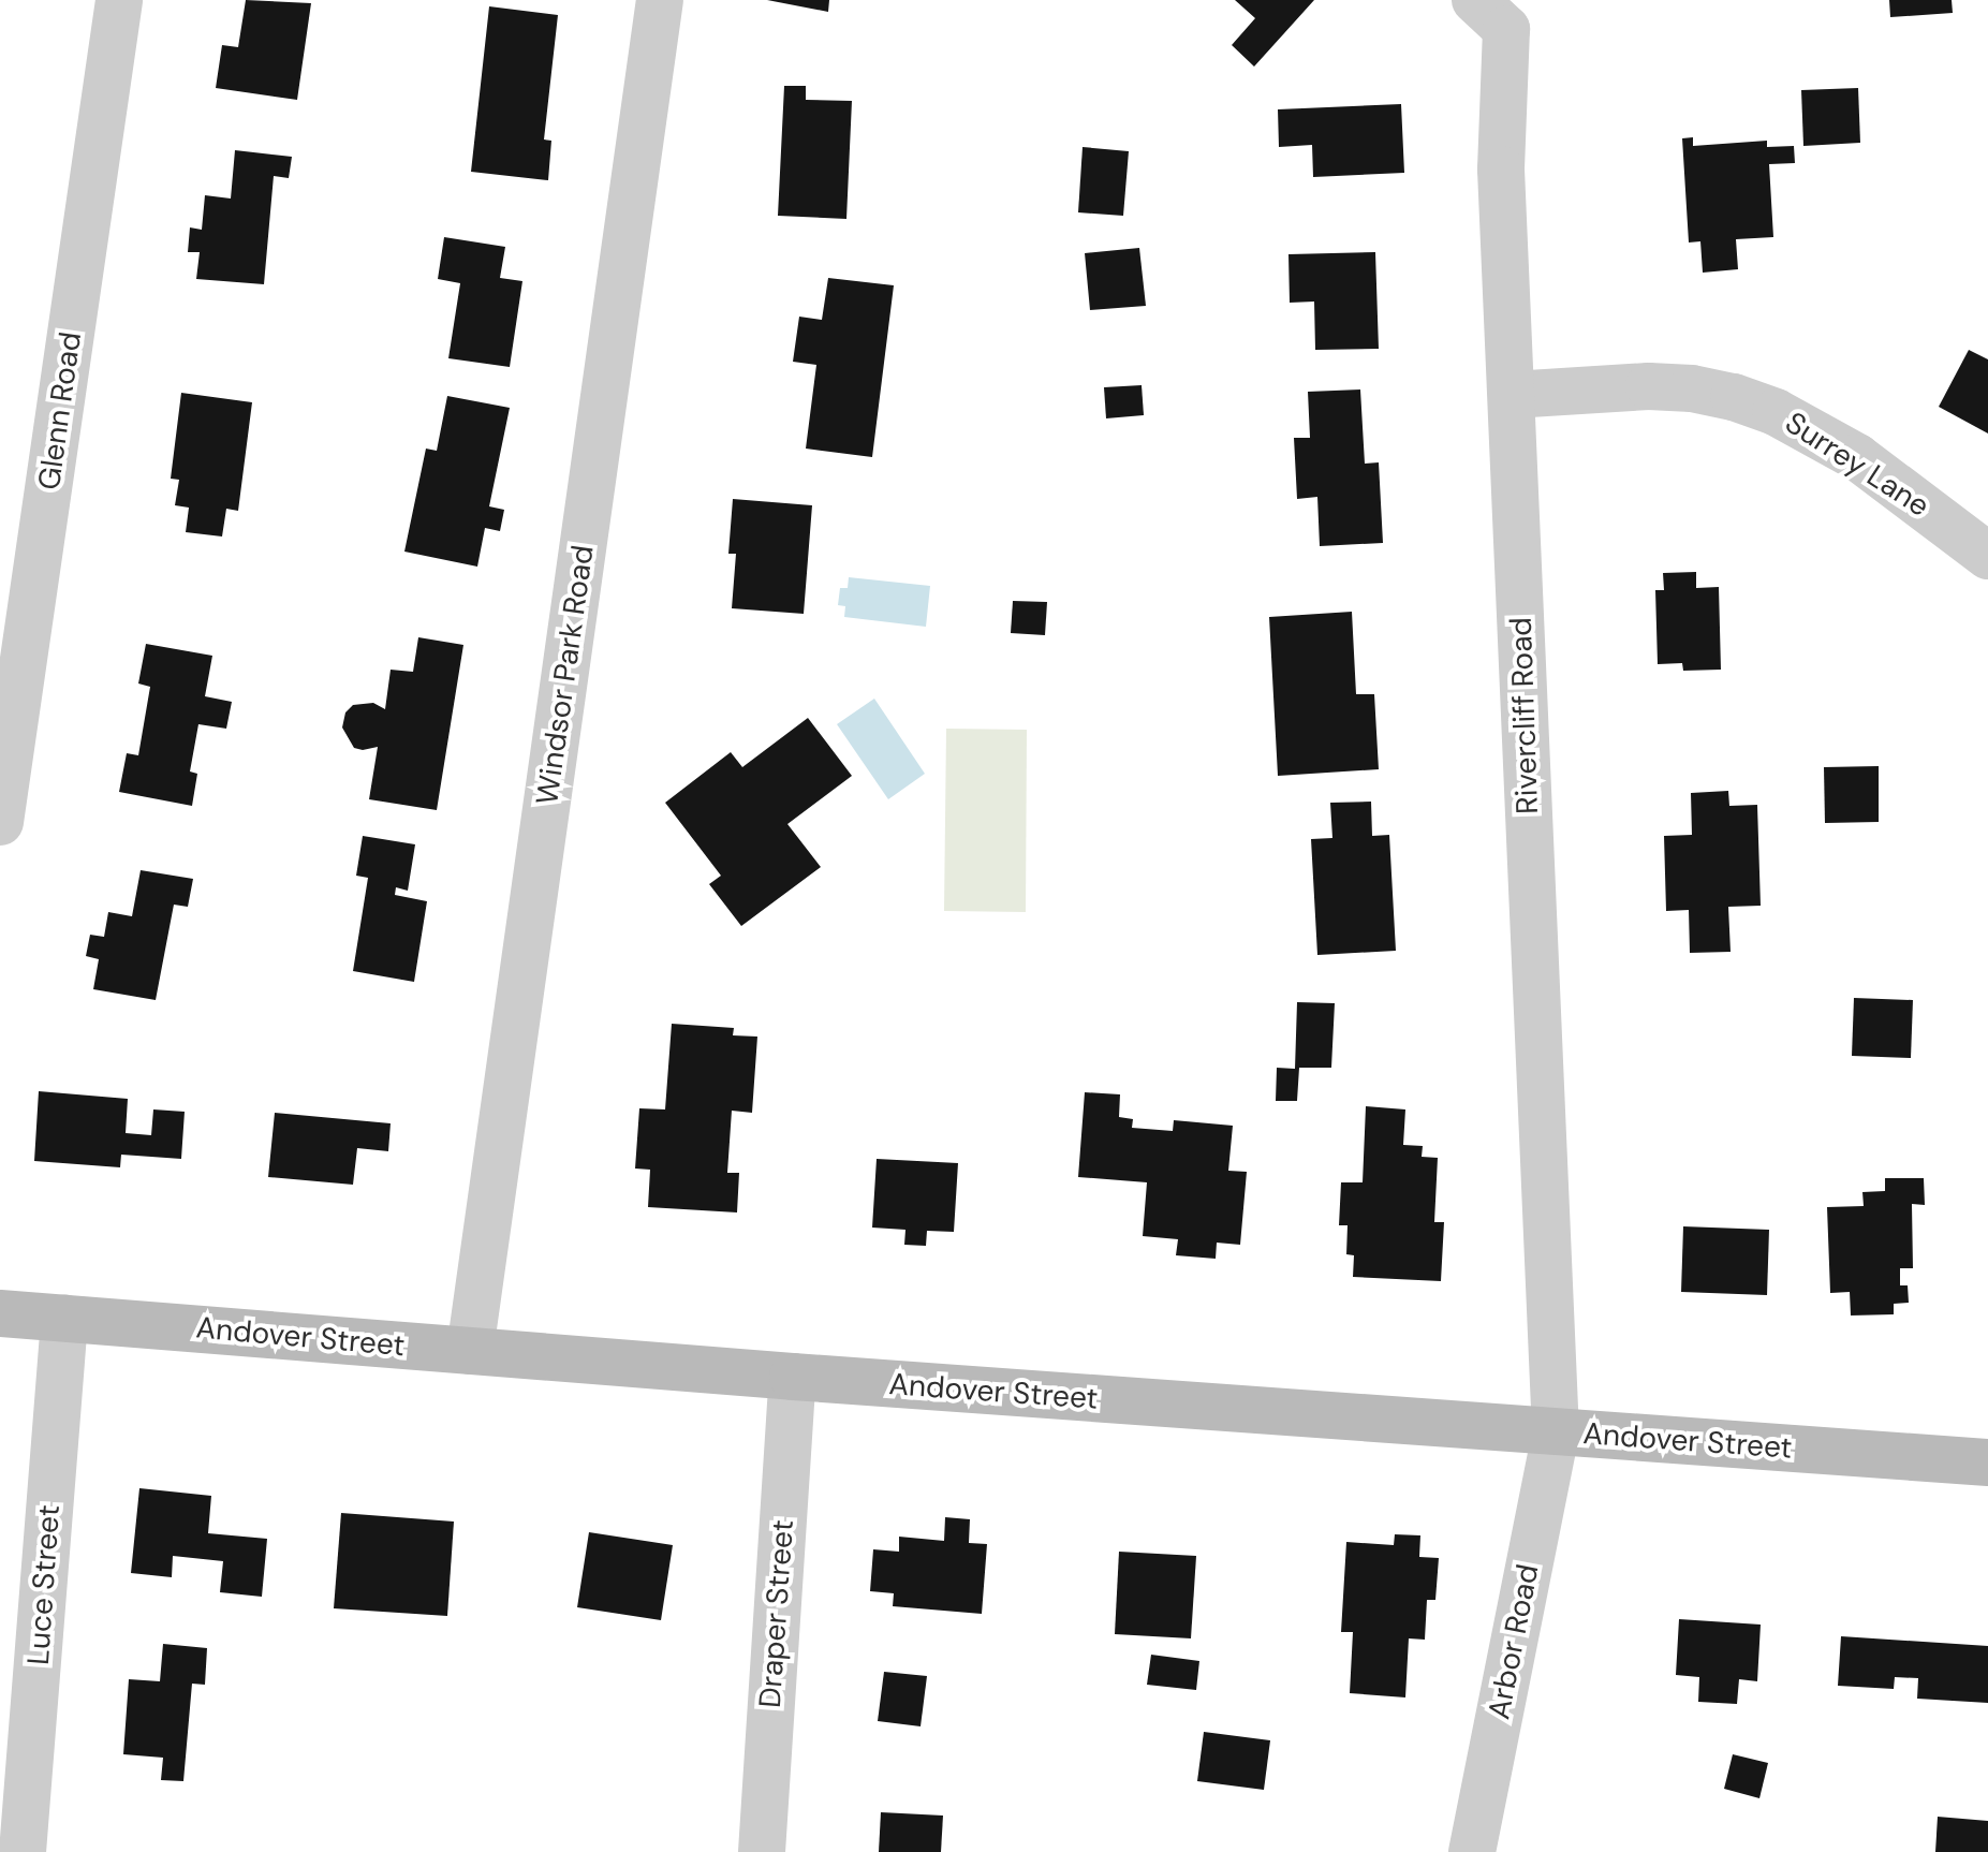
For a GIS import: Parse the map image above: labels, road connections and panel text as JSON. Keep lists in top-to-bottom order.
{
  "streets": {
    "main road": ["Andover Street"],
    "street": [
      "Glenn Road",
      "Surrey Lane",
      "Windsor Park Road",
      "Rivercliff Road",
      "Luce Street",
      "Draper Street",
      "Arbor Road"
    ]
  },
  "crossings": [
    ["Surrey Lane", "Rivercliff Road"],
    ["Windsor Park Road", "Andover Street"],
    ["Rivercliff Road", "Andover Street"],
    ["Rivercliff Road", "Arbor Road"],
    ["Andover Street", "Luce Street"],
    ["Andover Street", "Draper Street"],
    ["Andover Street", "Arbor Road"]
  ]
}
